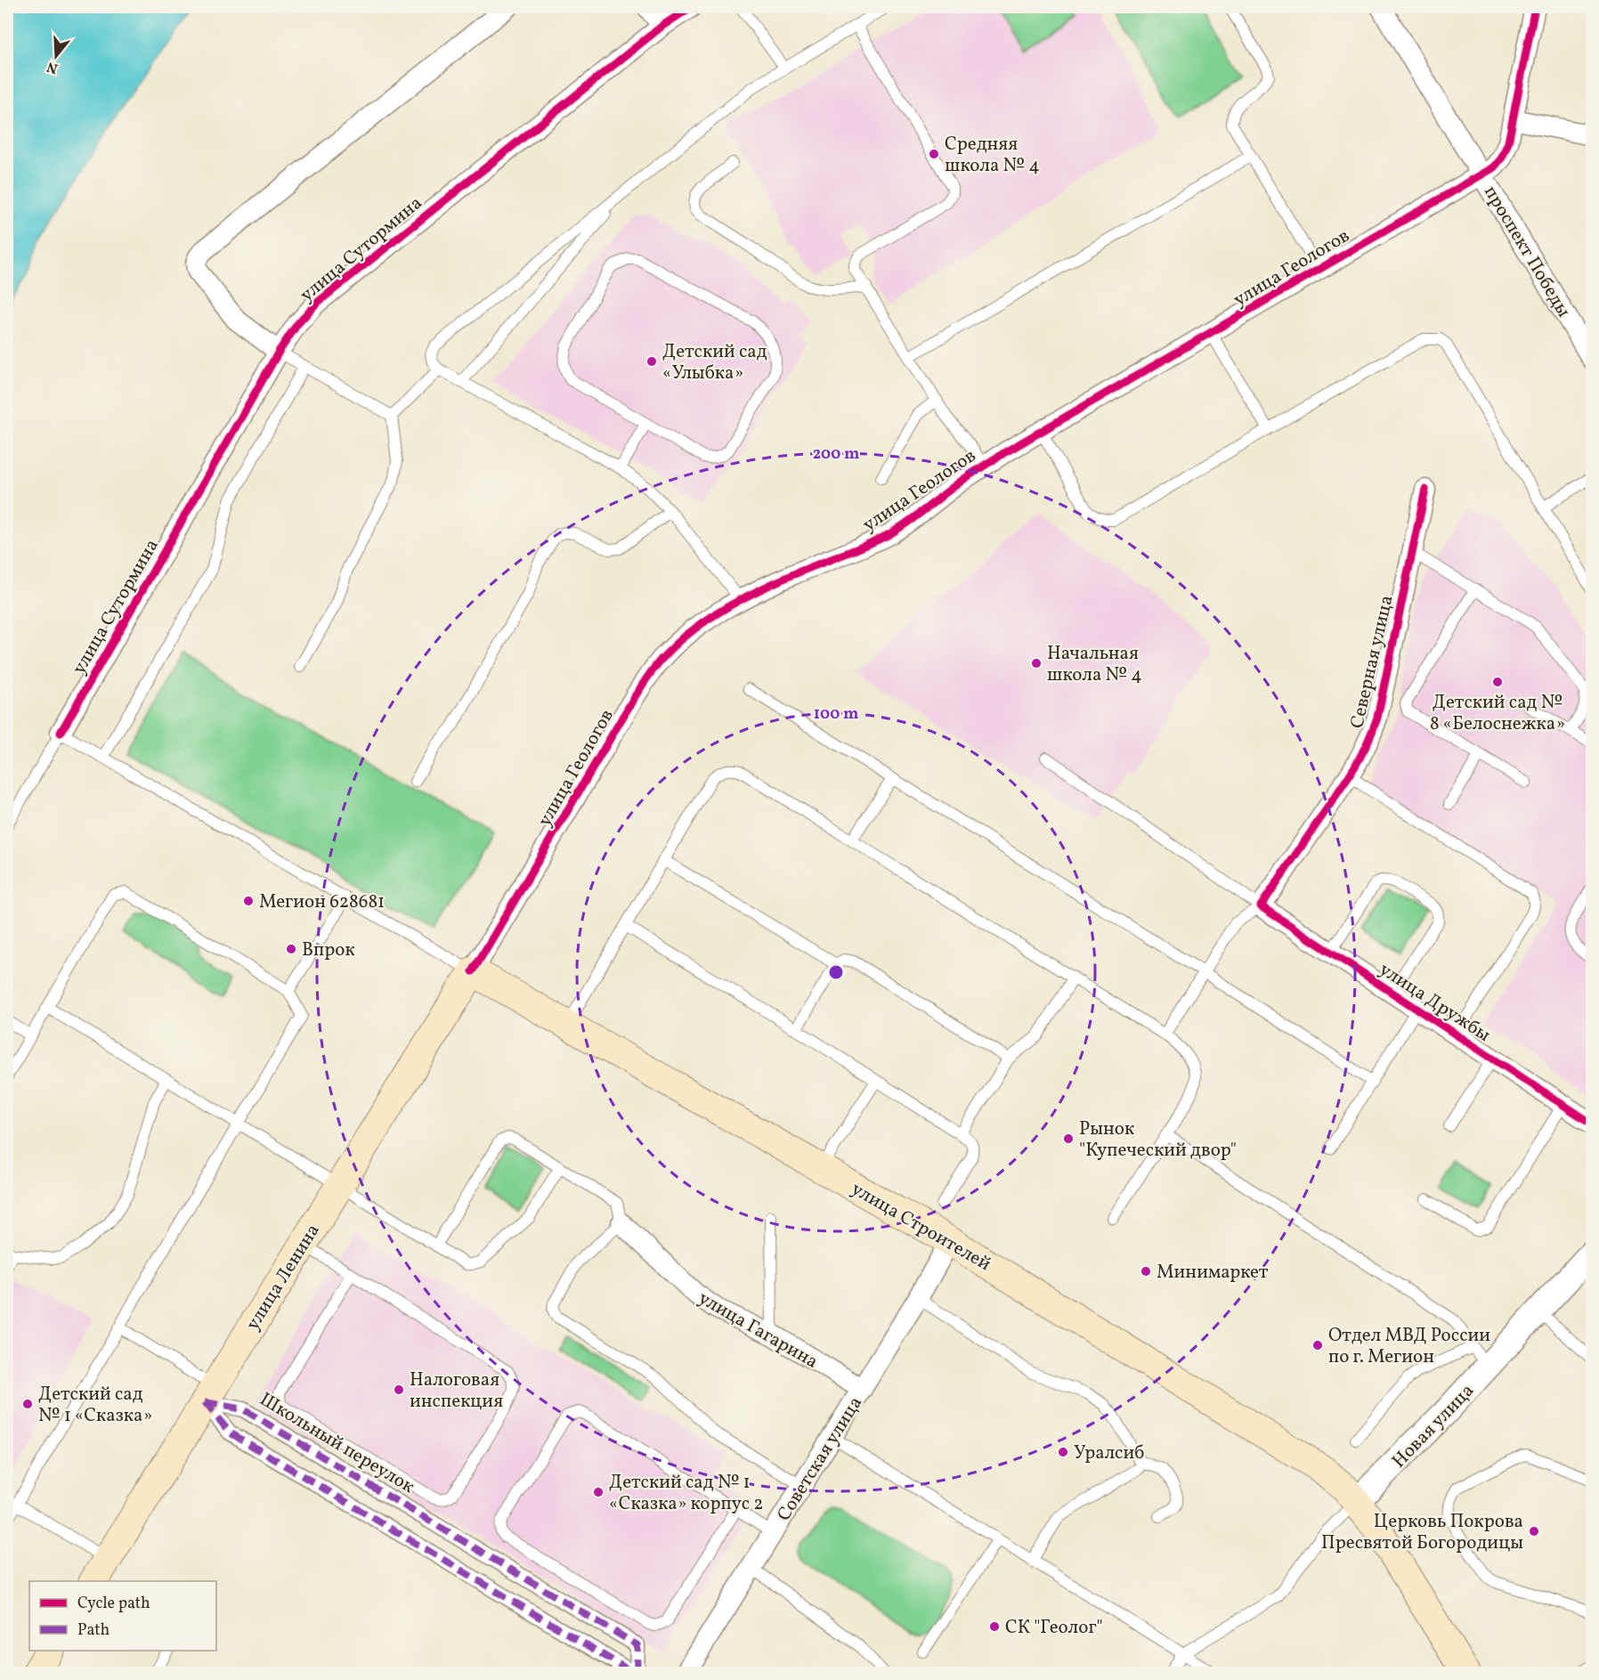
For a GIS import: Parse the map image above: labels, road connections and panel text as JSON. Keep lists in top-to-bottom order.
{
  "streets": {
    "main road": ["улица Строителей", "улица Ленина"],
    "street": [
      "улица Сутормина",
      "проспект Победы",
      "улица Геологов",
      "Северная улица",
      "улица Дружбы",
      "улица Гагарина",
      "Новая улица",
      "Школьный переулок",
      "Советская улица"
    ]
  },
  "crossings": [
    ["проспект Победы", "улица Геологов"],
    ["улица Геологов", "улица Строителей"],
    ["улица Геологов", "улица Ленина"],
    ["Северная улица", "улица Дружбы"],
    ["улица Строителей", "улица Ленина"],
    ["улица Строителей", "Новая улица"],
    ["улица Строителей", "Советская улица"],
    ["улица Ленина", "Школьный переулок"],
    ["улица Гагарина", "Советская улица"]
  ],
  "places": [
    "Средняя школа № 4",
    "Детский сад «Улыбка»",
    "Начальная школа № 4",
    "Детский сад № 8 «Белоснежка»",
    "Мегион 628681",
    "Впрок",
    "Рынок \"Купеческий двор\"",
    "Минимаркет",
    "Отдел МВД России по г. Мегион",
    "Налоговая инспекция",
    "Детский сад № 1 «Сказка»",
    "Уралсиб",
    "Детский сад № 1 «Сказка» корпус 2",
    "Церковь Покрова Пресвятой Богородицы",
    "СК \"Геолог\""
  ],
  "legend": ["Cycle path", "Path"],
  "north": "bottom",
  "rings": ["200 m", "100 m"]
}
